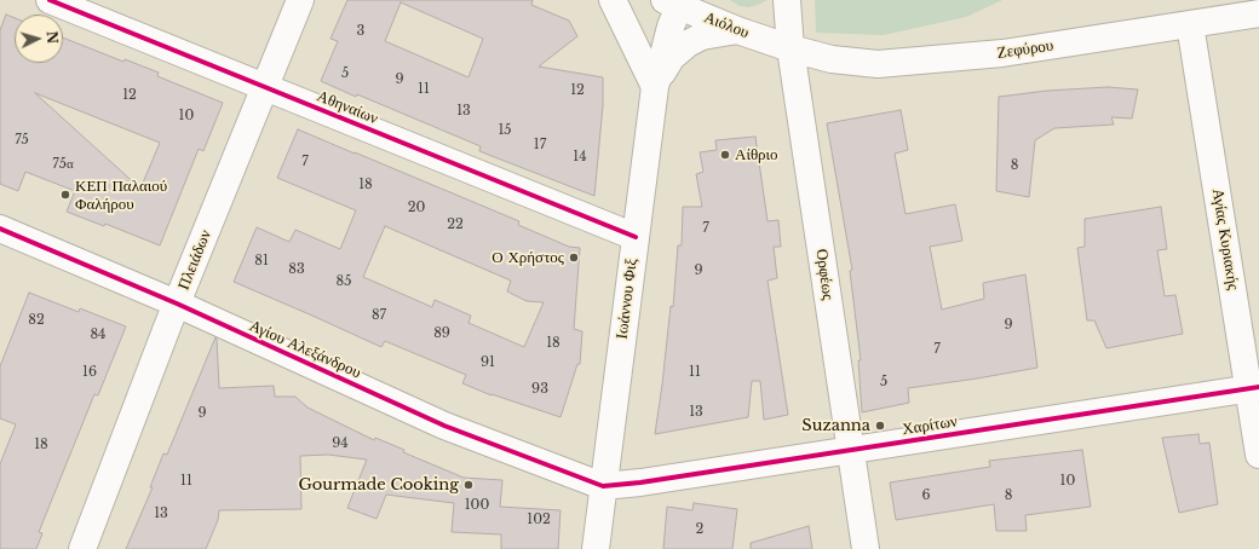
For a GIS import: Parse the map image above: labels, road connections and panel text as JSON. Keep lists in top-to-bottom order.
{
  "streets": {
    "street": [
      "Αιόλου",
      "Ζεφύρου",
      "Αθηναίων",
      "Αγίας Κυριακής",
      "Πλειάδων",
      "Ορφέως",
      "Ιωάννου Φιξ",
      "Αγίου Αλεξάνδρου",
      "Χαρίτων"
    ]
  },
  "crossings": [
    ["Αιόλου", "Ζεφύρου"],
    ["Αιόλου", "Ορφέως"],
    ["Αιόλου", "Ιωάννου Φιξ"],
    ["Ζεφύρου", "Αγίας Κυριακής"],
    ["Ζεφύρου", "Ορφέως"],
    ["Αθηναίων", "Πλειάδων"],
    ["Αθηναίων", "Ιωάννου Φιξ"],
    ["Αγίας Κυριακής", "Χαρίτων"],
    ["Πλειάδων", "Αγίου Αλεξάνδρου"],
    ["Ορφέως", "Χαρίτων"],
    ["Ιωάννου Φιξ", "Αγίου Αλεξάνδρου"],
    ["Ιωάννου Φιξ", "Χαρίτων"],
    ["Αγίου Αλεξάνδρου", "Χαρίτων"]
  ],
  "places": [
    "Αίθριο",
    "ΚΕΠ Παλαιού Φαλήρου",
    "Ο Χρήστος",
    "Suzanna",
    "Gourmade Cooking"
  ],
  "house_numbers": [
    "3",
    "5",
    "9",
    "11",
    "12",
    "12",
    "13",
    "10",
    "15",
    "75",
    "17",
    "14",
    "7",
    "75α",
    "8",
    "18",
    "20",
    "22",
    "7",
    "81",
    "83",
    "9",
    "85",
    "87",
    "82",
    "9",
    "89",
    "84",
    "18",
    "7",
    "91",
    "16",
    "11",
    "5",
    "93",
    "13",
    "9",
    "94",
    "18",
    "11",
    "10",
    "6",
    "8",
    "100",
    "13",
    "102",
    "2"
  ],
  "north": "right"
}
